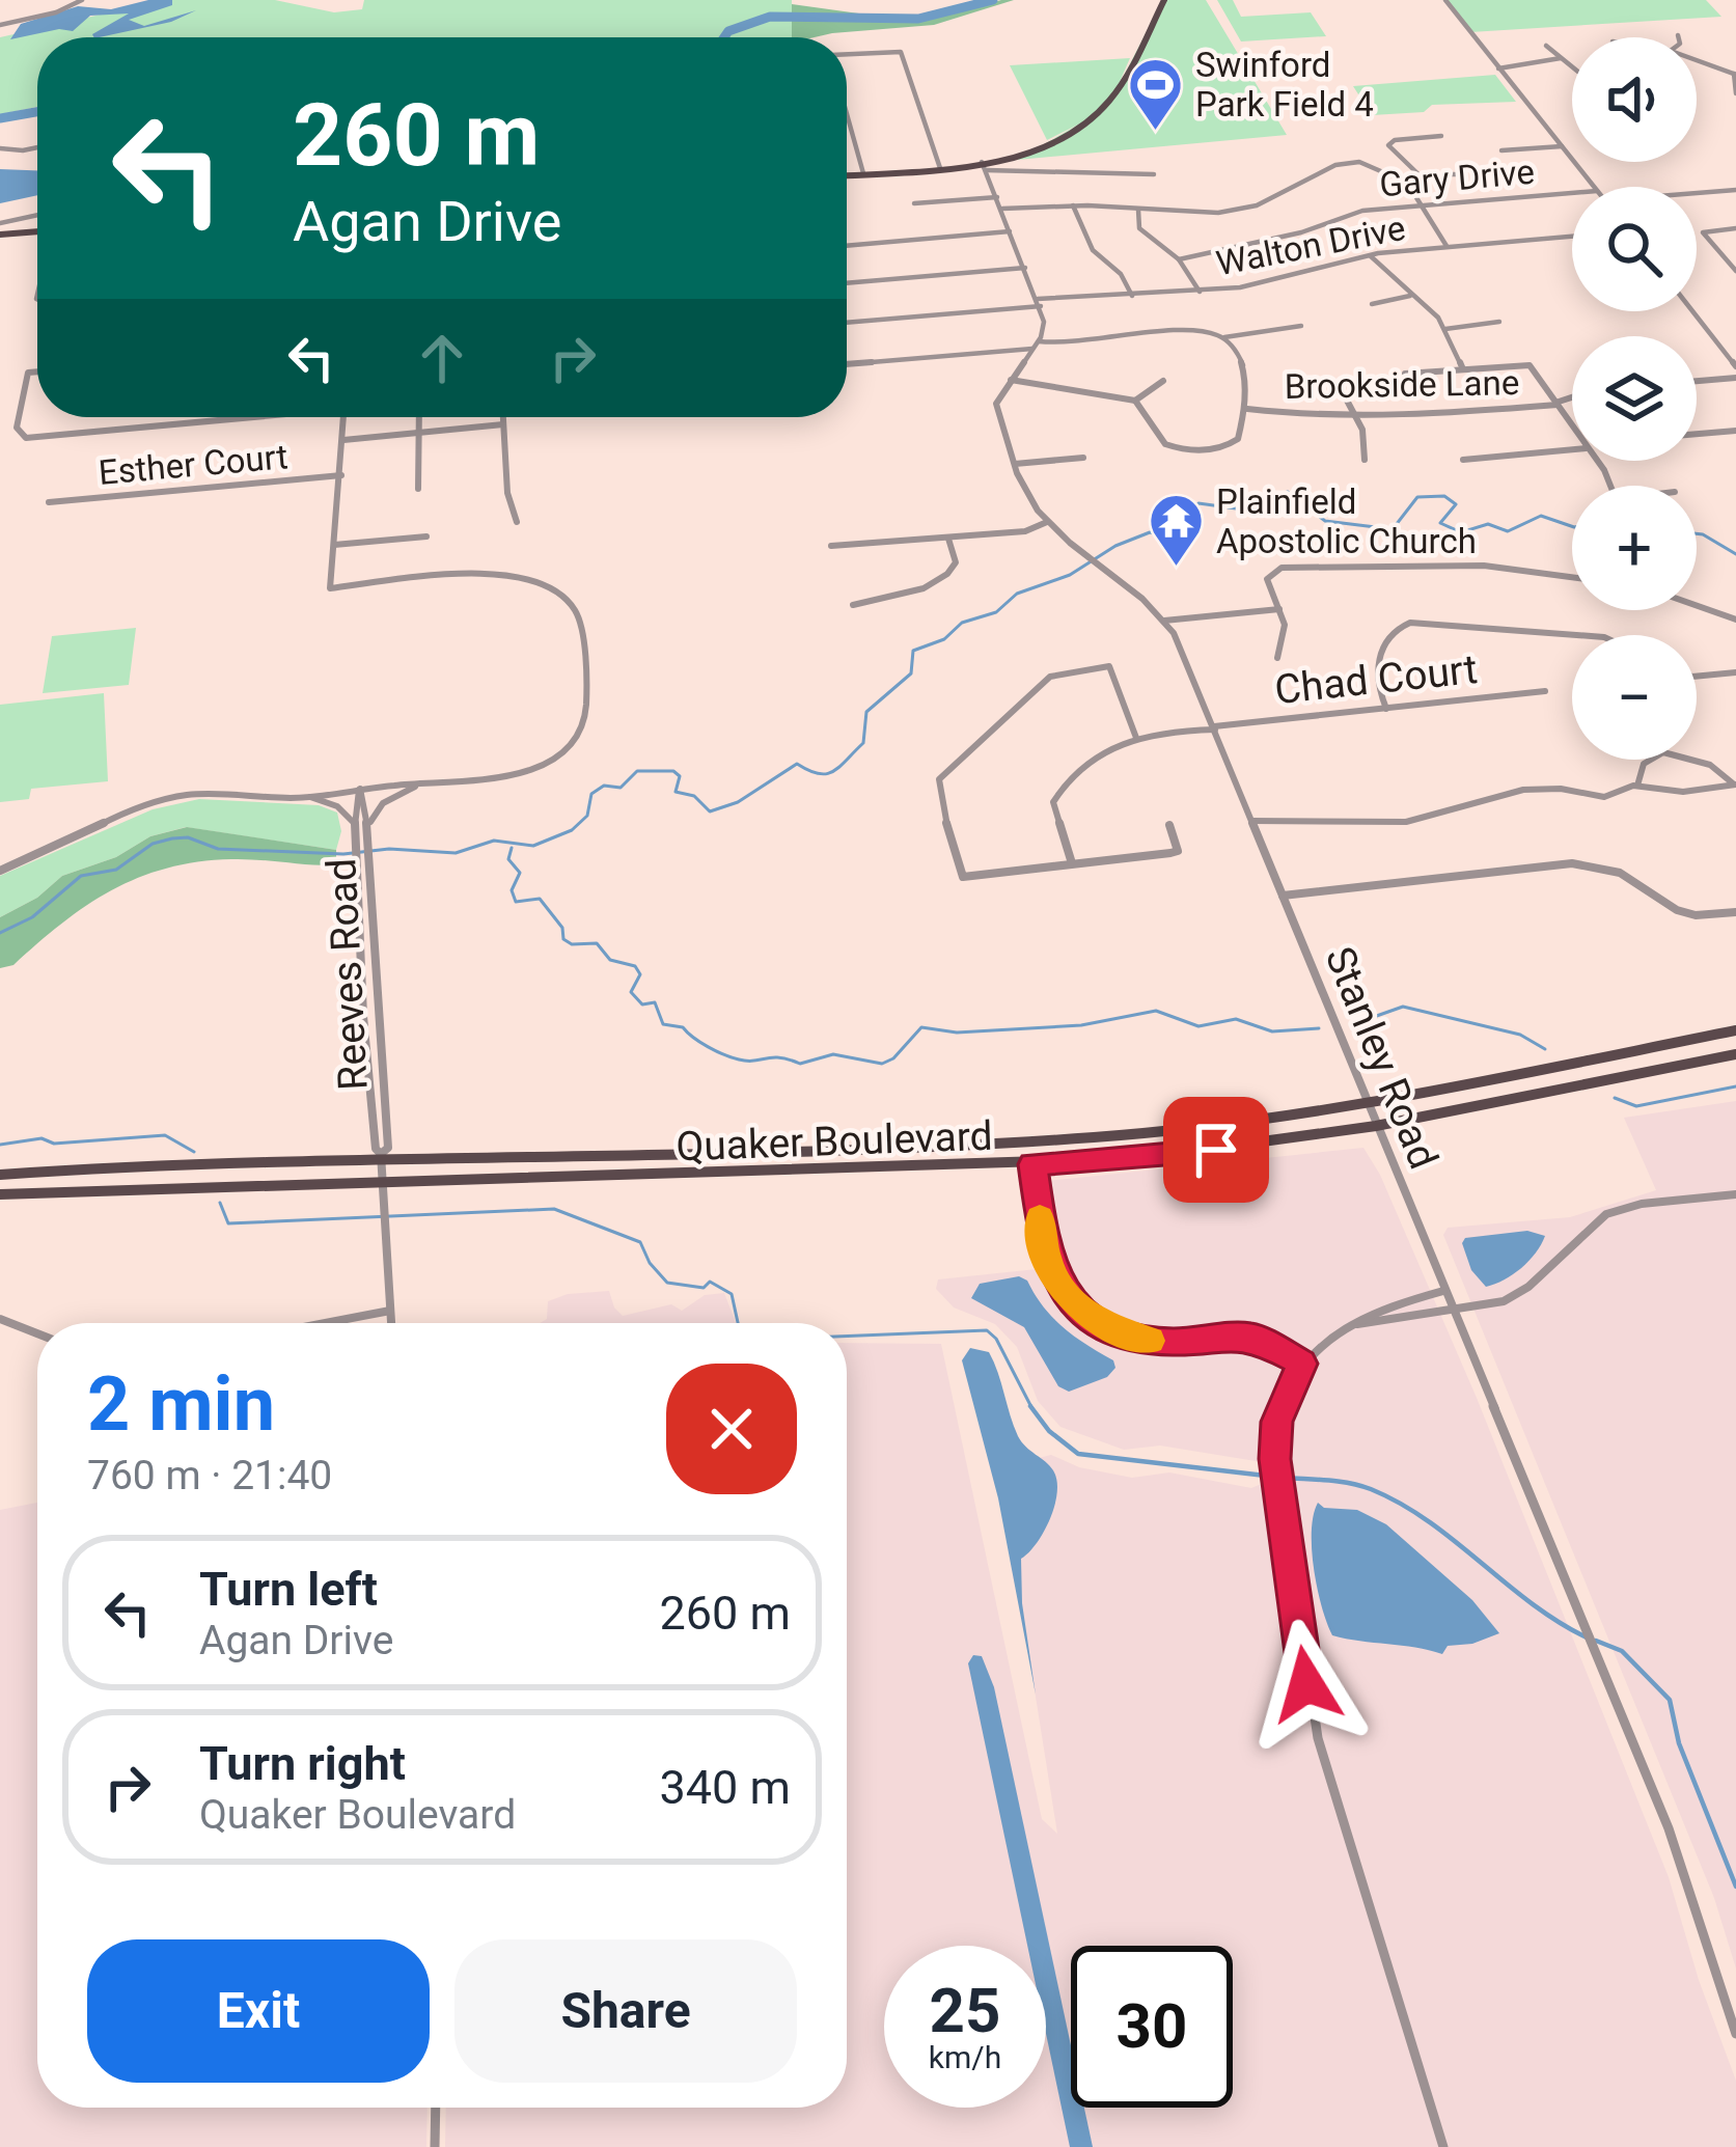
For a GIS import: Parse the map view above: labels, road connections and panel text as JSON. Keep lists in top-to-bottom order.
{
  "streets": {
    "main road": ["Quaker Boulevard"],
    "street": [
      "Gary Drive",
      "Walton Drive",
      "Brookside Lane",
      "Esther Court",
      "Chad Court",
      "Reeves Road",
      "Stanley Road"
    ]
  },
  "crossings": [
    ["Chad Court", "Stanley Road"],
    ["Reeves Road", "Quaker Boulevard"],
    ["Stanley Road", "Quaker Boulevard"]
  ],
  "places": {
    "sports": ["Swinford Park Field 4"],
    "temple": ["Plainfield Apostolic Church"]
  },
  "page": {
    "map_buttons": ["+", "−"],
    "turn": ["260 m", "Agan Drive"],
    "heading": ["2 min", "760 m · 21:40"],
    "list": [
      {
        "name": "Turn left",
        "note": "Agan Drive",
        "value": "260 m"
      },
      {
        "name": "Turn right",
        "note": "Quaker Boulevard",
        "value": "340 m"
      }
    ],
    "buttons": ["Exit", "Share"],
    "speed": "25 km/h",
    "limit": "30"
  }
}
